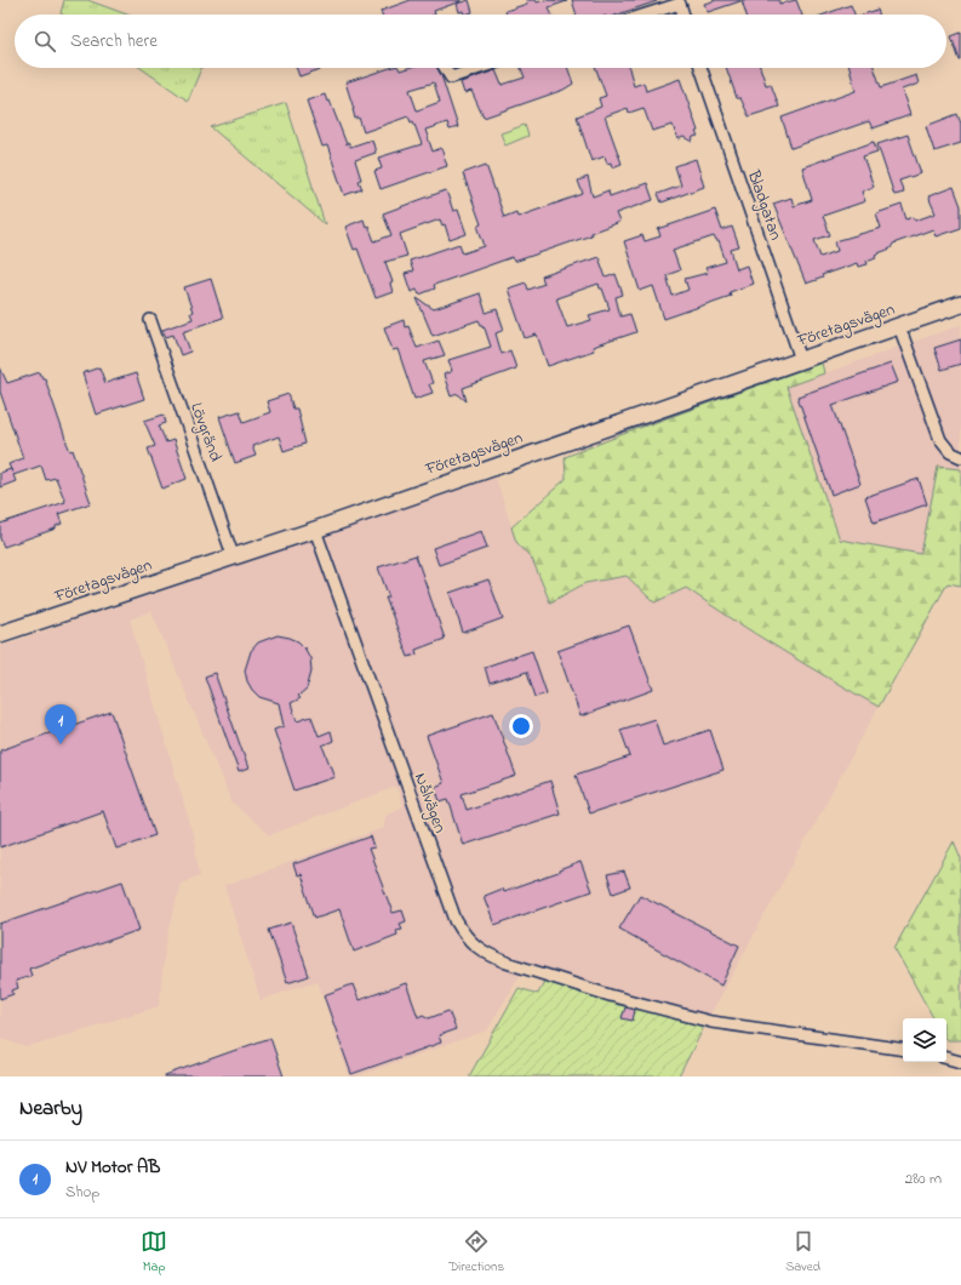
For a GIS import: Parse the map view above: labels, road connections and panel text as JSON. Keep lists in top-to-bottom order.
{
  "streets": {
    "street": [
      "Bladgatan",
      "Företagsvägen",
      "Lövgränd",
      "Nålvägen"
    ]
  },
  "crossings": [
    ["Bladgatan", "Företagsvägen"],
    ["Företagsvägen", "Lövgränd"],
    ["Företagsvägen", "Nålvägen"]
  ],
  "page": {
    "search": "Search here",
    "pins": "1",
    "heading": "Nearby",
    "list": [
      {
        "mark": "1",
        "name": "NV Motor AB",
        "note": "Shop",
        "value": "280 m"
      }
    ],
    "nav": ["Map", "Directions", "Saved"]
  }
}
